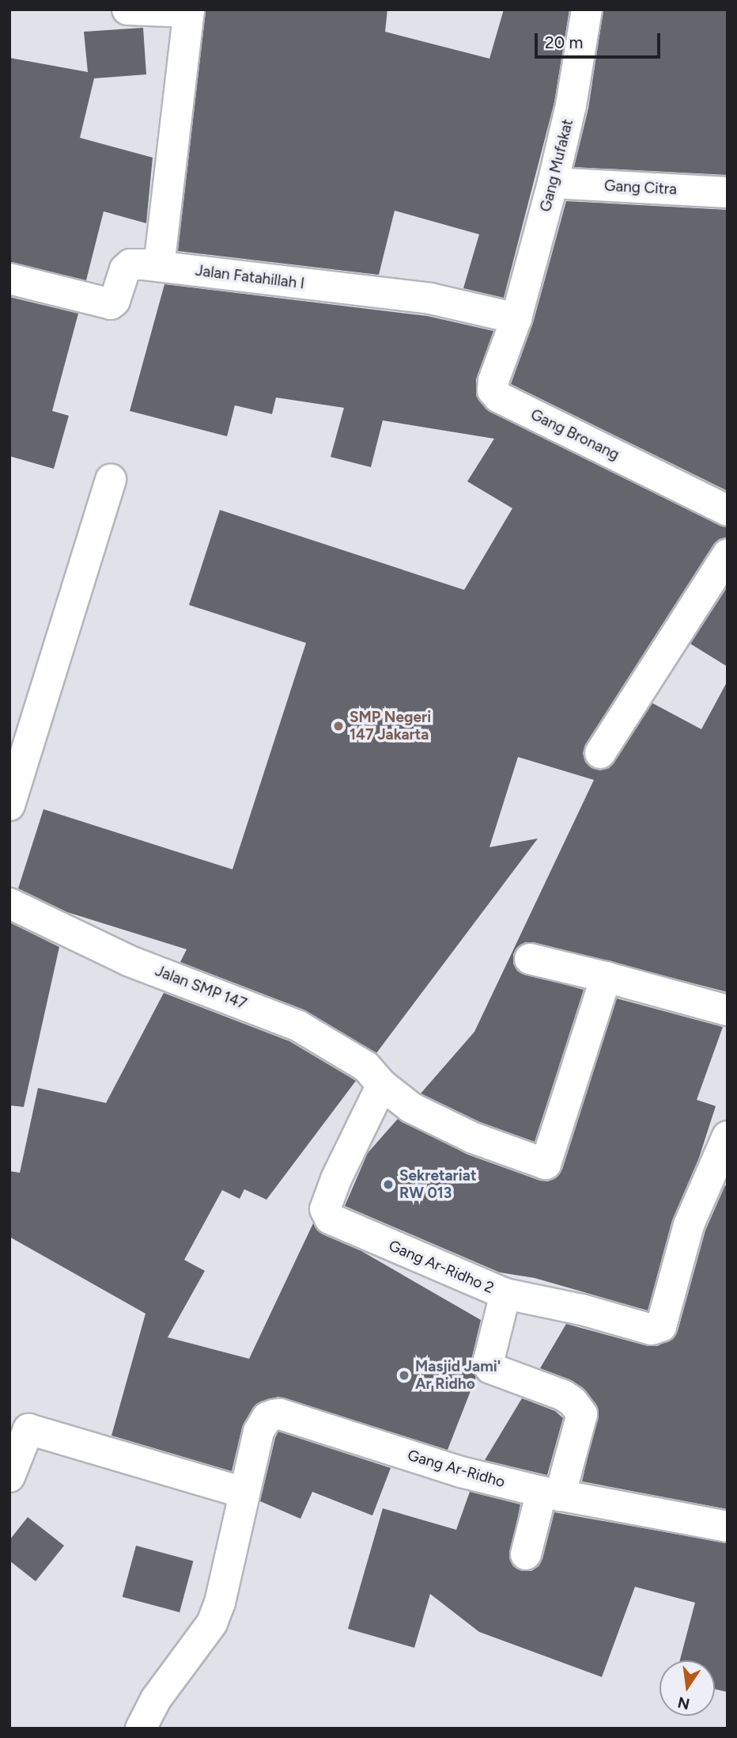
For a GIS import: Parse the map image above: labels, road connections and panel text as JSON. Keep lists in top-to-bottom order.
{
  "streets": {
    "street": [
      "Gang Mufakat",
      "Gang Citra",
      "Jalan Fatahillah I",
      "Gang Bronang",
      "Jalan SMP 147",
      "Gang Ar-Ridho 2",
      "Gang Ar-Ridho"
    ]
  },
  "crossings": [
    ["Gang Mufakat", "Gang Citra"],
    ["Gang Mufakat", "Jalan Fatahillah I"],
    ["Gang Mufakat", "Gang Bronang"],
    ["Jalan Fatahillah I", "Gang Bronang"],
    ["Jalan SMP 147", "Gang Ar-Ridho 2"],
    ["Gang Ar-Ridho 2", "Gang Ar-Ridho"]
  ],
  "places": ["SMP Negeri 147 Jakarta", "Sekretariat RW 013", "Masjid Jami' Ar Ridho"],
  "scale_bar": "20 m",
  "north": "bottom"
}
